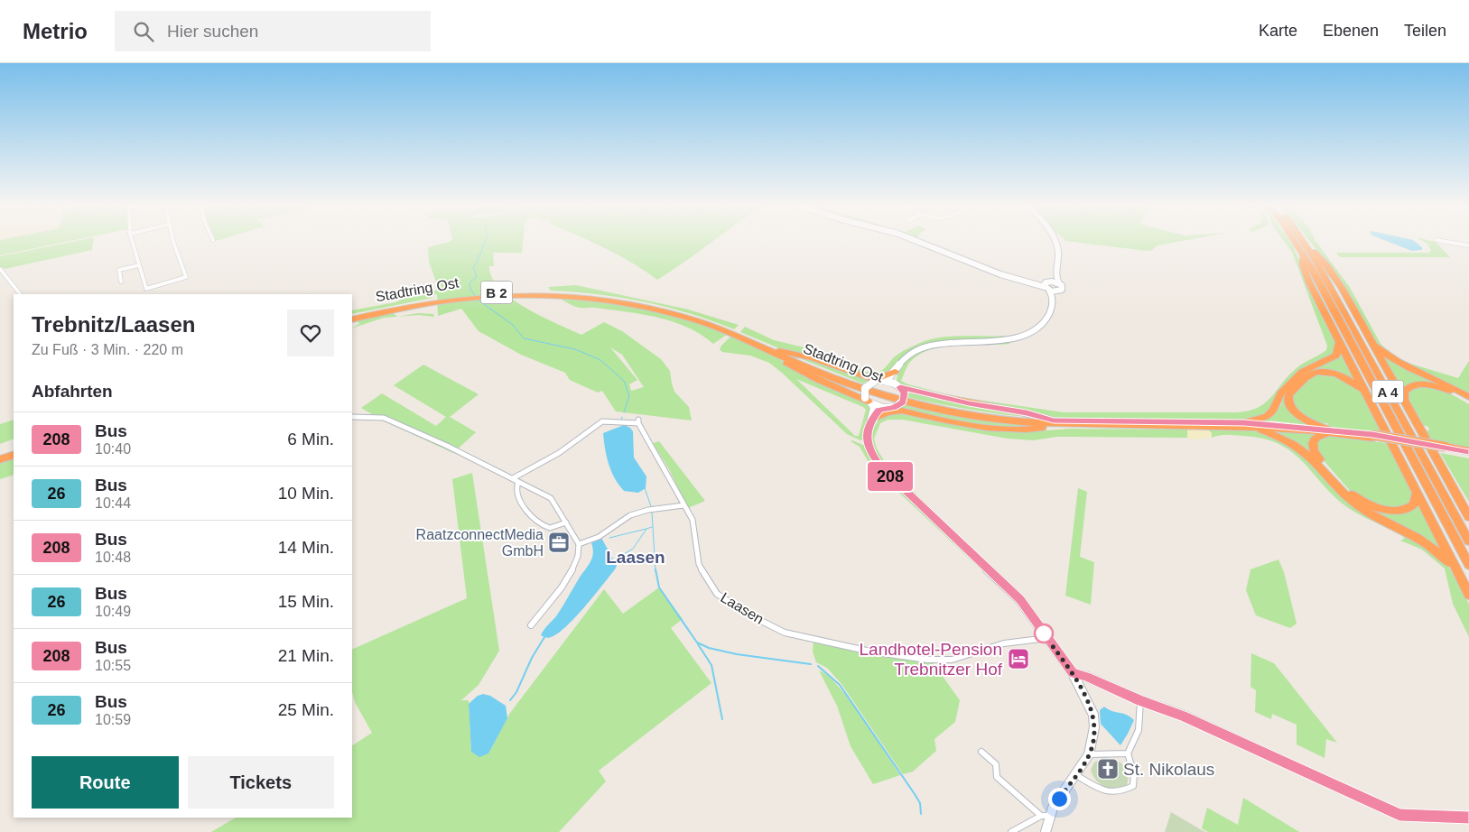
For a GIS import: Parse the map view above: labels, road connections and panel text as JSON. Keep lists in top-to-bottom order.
{
  "streets": {
    "highway": ["Stadtring Ost", "B 2", "A 4"],
    "street": ["Laasen"]
  },
  "crossings": [
    ["Stadtring Ost", "B 2"]
  ],
  "districts": ["Laasen"],
  "places": {
    "office": ["RaatzconnectMedia GmbH"],
    "hotel": ["Landhotel-Pension Trebnitzer Hof"],
    "church": ["St. Nikolaus"]
  },
  "lines": ["bus line 208"],
  "page": {
    "header": "Metrio",
    "search": "Hier suchen",
    "nav": ["Karte", "Ebenen", "Teilen"],
    "on_map": "208",
    "heading": [
      ["Trebnitz/Laasen", "Zu Fuß · 3 Min. · 220 m"],
      "Abfahrten"
    ],
    "list": [
      {
        "mark": "208",
        "name": "Bus",
        "note": "10:40",
        "value": "6 Min."
      },
      {
        "mark": "26",
        "name": "Bus",
        "note": "10:44",
        "value": "10 Min."
      },
      {
        "mark": "208",
        "name": "Bus",
        "note": "10:48",
        "value": "14 Min."
      },
      {
        "mark": "26",
        "name": "Bus",
        "note": "10:49",
        "value": "15 Min."
      },
      {
        "mark": "208",
        "name": "Bus",
        "note": "10:55",
        "value": "21 Min."
      },
      {
        "mark": "26",
        "name": "Bus",
        "note": "10:59",
        "value": "25 Min."
      }
    ],
    "buttons": ["Route", "Tickets"]
  }
}
